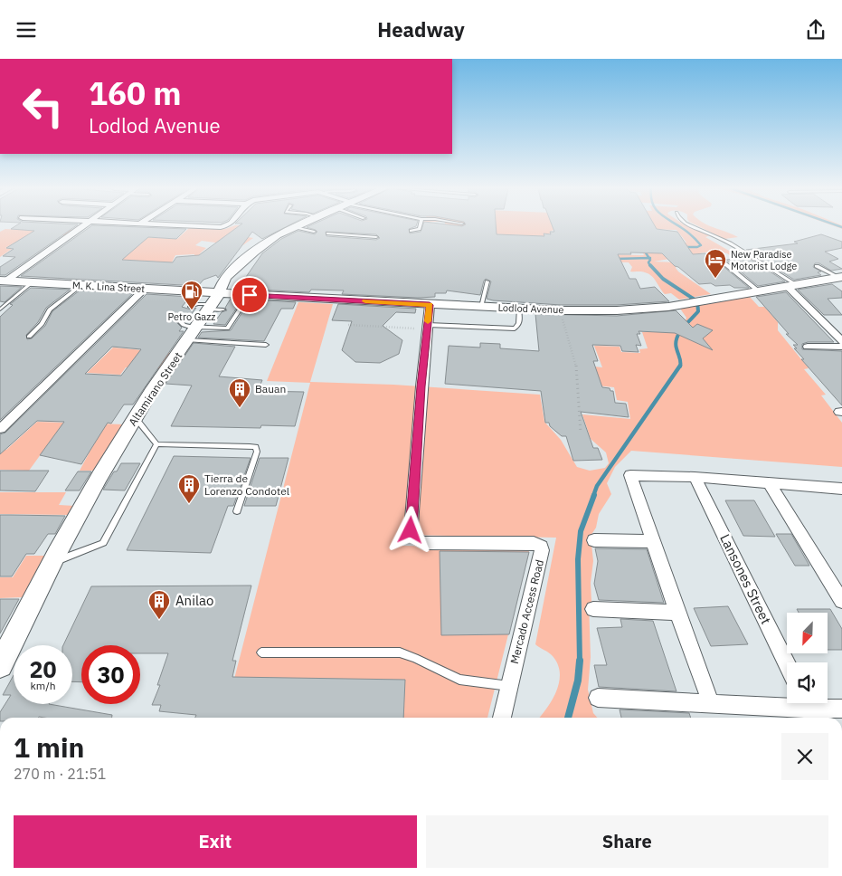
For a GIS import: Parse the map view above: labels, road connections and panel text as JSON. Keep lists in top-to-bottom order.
{
  "streets": {
    "main road": ["M. K. Lina Street", "Lodlod Avenue", "Altamirano Street"],
    "street": ["Lansones Street", "Mercado Access Road"]
  },
  "crossings": [
    ["M. K. Lina Street", "Lodlod Avenue"],
    ["M. K. Lina Street", "Altamirano Street"],
    ["Lodlod Avenue", "Altamirano Street"]
  ],
  "places": {
    "hotel": ["New Paradise Motorist Lodge"],
    "fuel station": ["Petro Gazz"],
    "building": ["Bauan", "Tierra de Lorenzo Condotel", "Anilao"]
  },
  "north": "bottom left",
  "page": {
    "header": "Headway",
    "turn": ["160 m", "Lodlod Avenue"],
    "speed": "20 km/h",
    "limit": "30",
    "heading": ["1 min", "270 m · 21:51"],
    "buttons": ["Exit", "Share"]
  }
}
